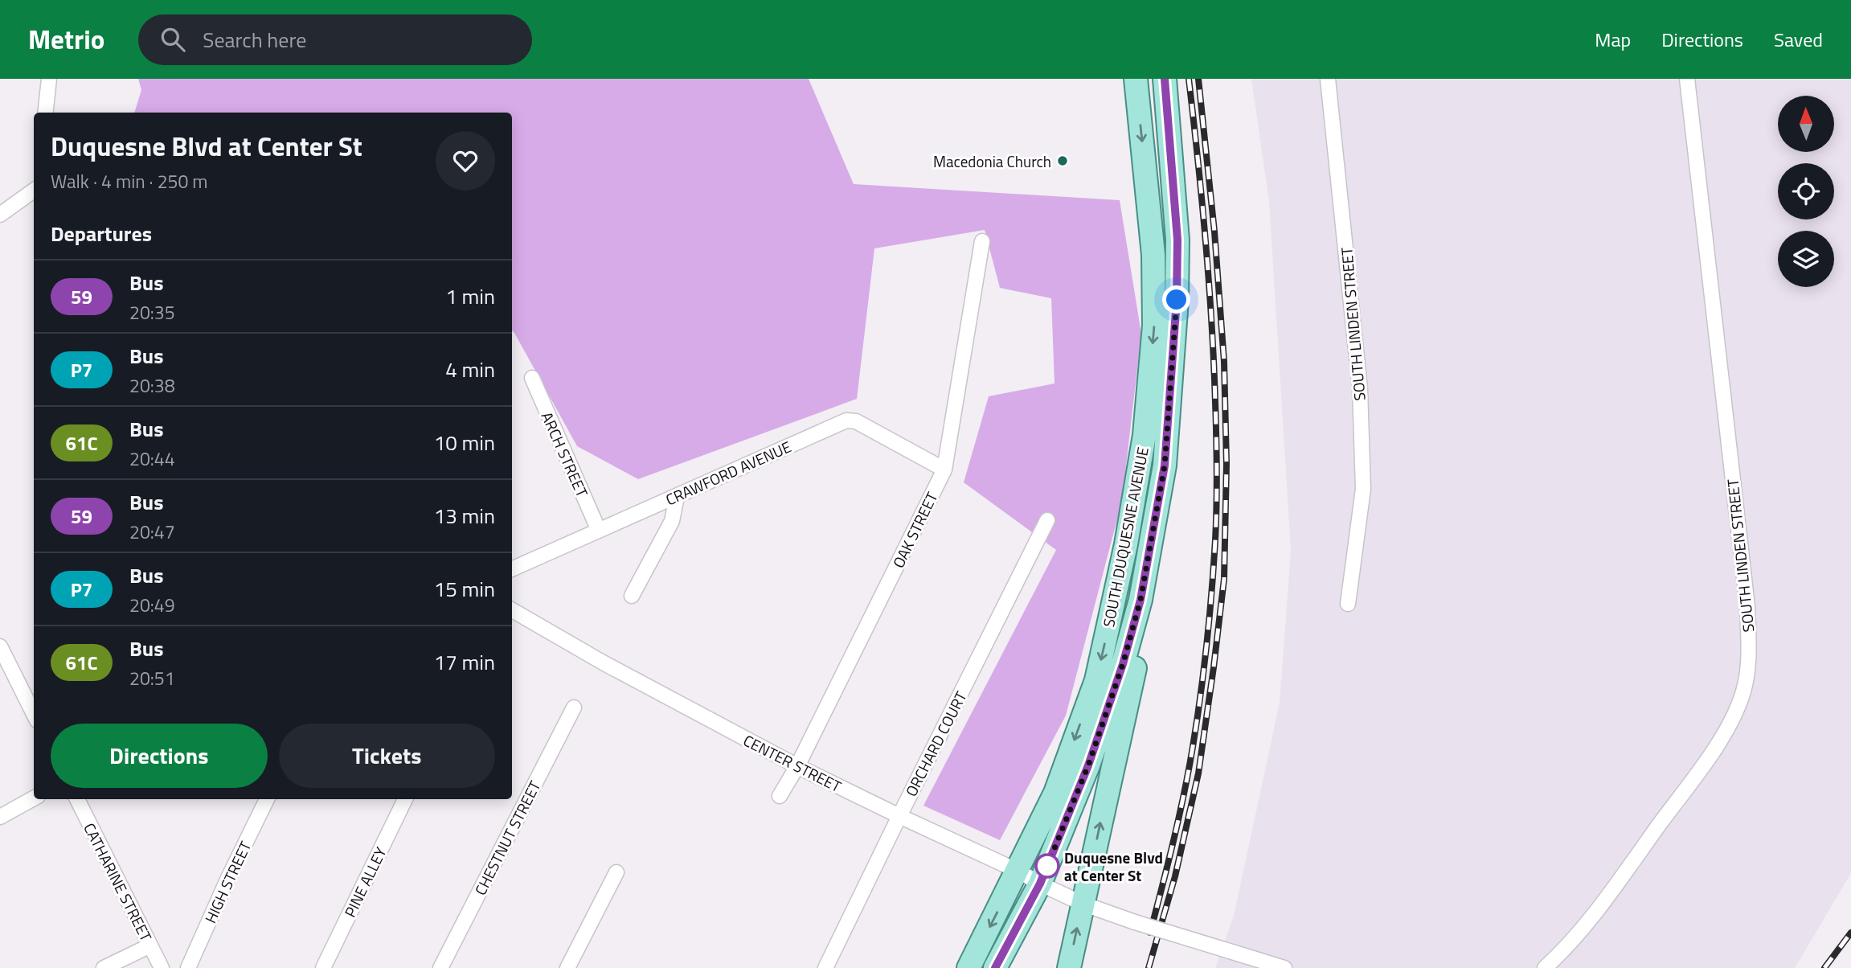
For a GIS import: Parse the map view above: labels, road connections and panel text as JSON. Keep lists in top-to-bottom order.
{
  "streets": {
    "main road": ["SOUTH DUQUESNE AVENUE"],
    "street": [
      "SOUTH LINDEN STREET",
      "ARCH STREET",
      "CRAWFORD AVENUE",
      "OAK STREET",
      "ORCHARD COURT",
      "CENTER STREET",
      "CHESTNUT STREET",
      "CATHARINE STREET",
      "HIGH STREET",
      "PINE ALLEY"
    ]
  },
  "crossings": [
    ["ARCH STREET", "CRAWFORD AVENUE"],
    ["CRAWFORD AVENUE", "OAK STREET"],
    ["OAK STREET", "CENTER STREET"],
    ["SOUTH DUQUESNE AVENUE", "CENTER STREET"],
    ["ORCHARD COURT", "CENTER STREET"]
  ],
  "places": ["Macedonia Church", "Duquesne Blvd at Center St"],
  "lines": ["bus line 59"],
  "north": "top",
  "page": {
    "header": "Metrio",
    "search": "Search here",
    "nav": ["Map", "Directions", "Saved"],
    "heading": [
      ["Duquesne Blvd at Center St", "Walk · 4 min · 250 m"],
      "Departures"
    ],
    "list": [
      {
        "mark": "59",
        "name": "Bus",
        "note": "20:35",
        "value": "1 min"
      },
      {
        "mark": "P7",
        "name": "Bus",
        "note": "20:38",
        "value": "4 min"
      },
      {
        "mark": "61C",
        "name": "Bus",
        "note": "20:44",
        "value": "10 min"
      },
      {
        "mark": "59",
        "name": "Bus",
        "note": "20:47",
        "value": "13 min"
      },
      {
        "mark": "P7",
        "name": "Bus",
        "note": "20:49",
        "value": "15 min"
      },
      {
        "mark": "61C",
        "name": "Bus",
        "note": "20:51",
        "value": "17 min"
      }
    ],
    "buttons": ["Directions", "Tickets"]
  }
}
